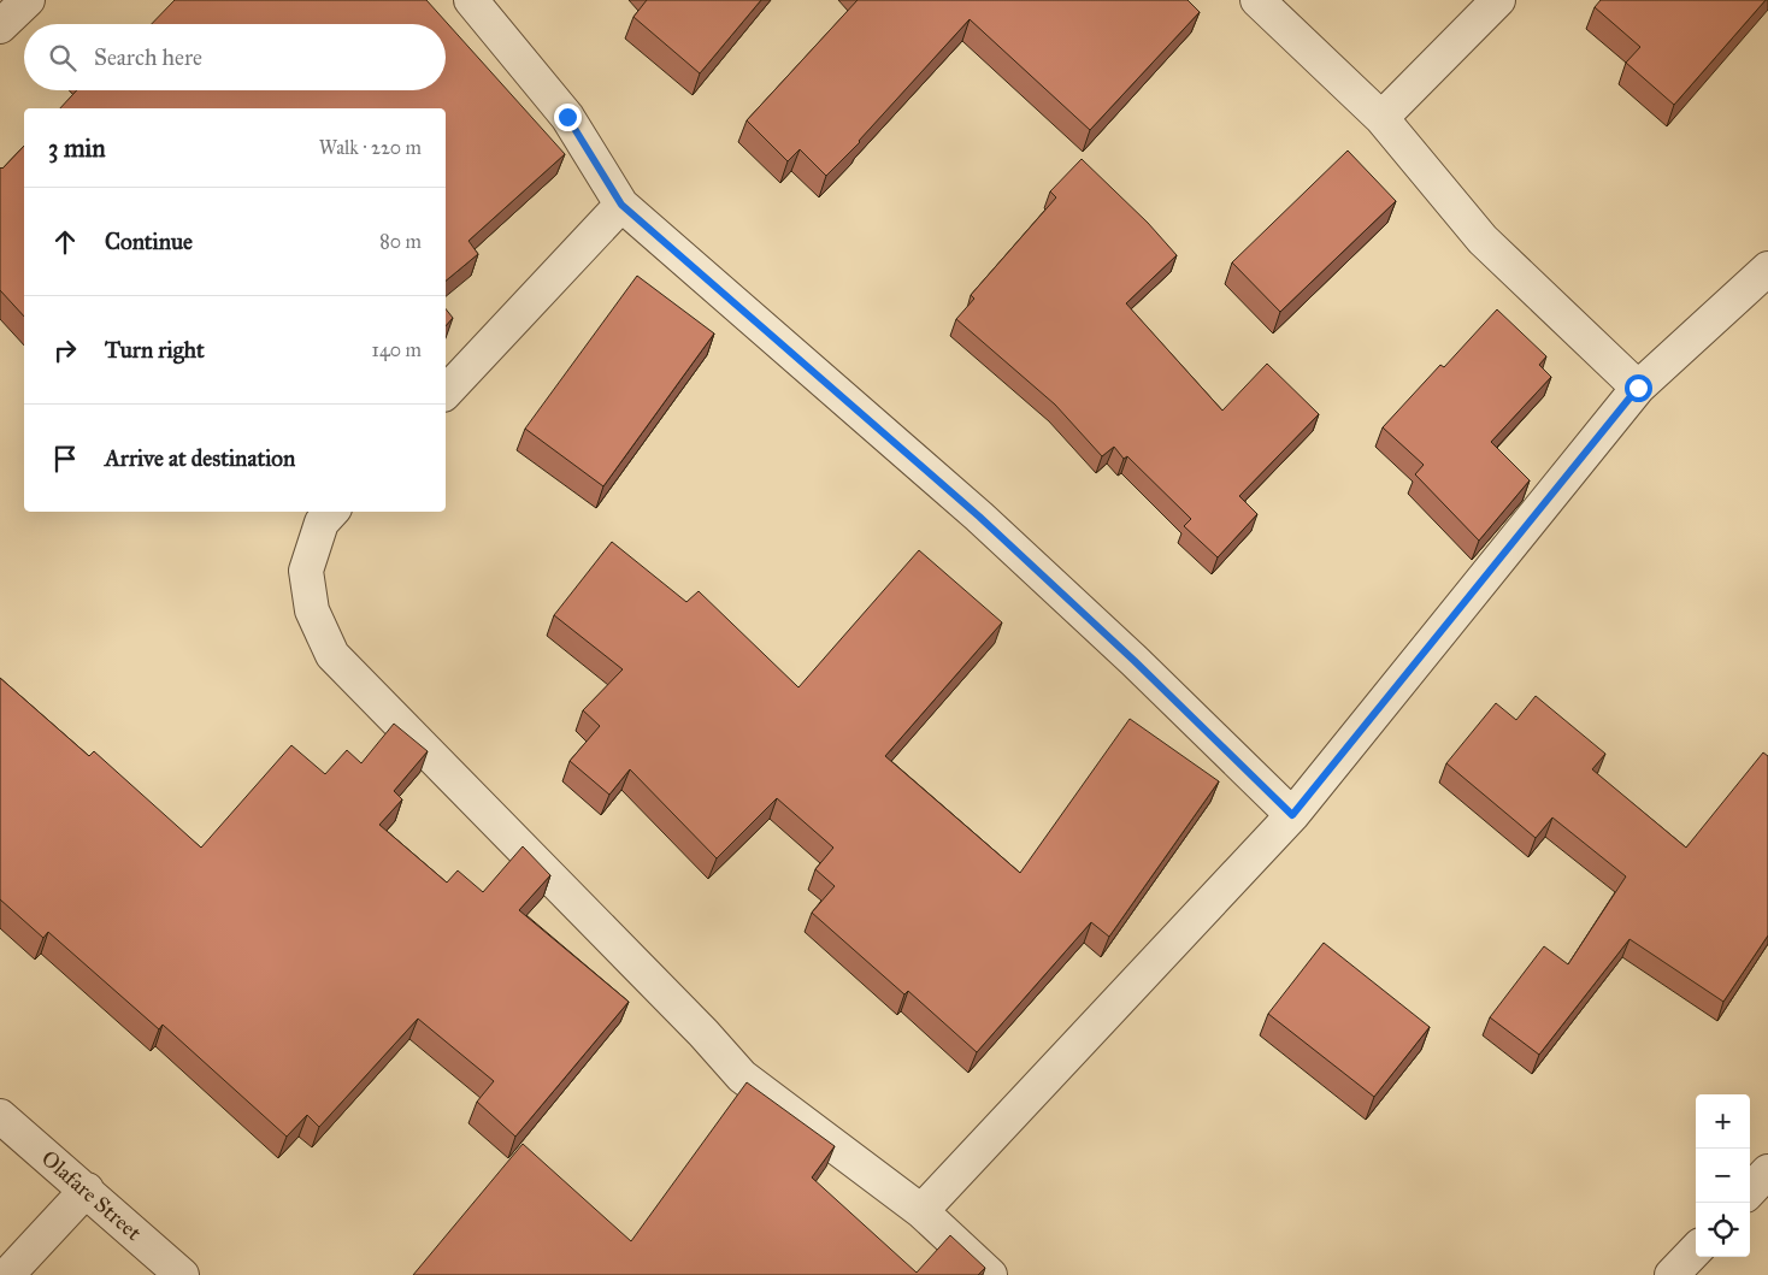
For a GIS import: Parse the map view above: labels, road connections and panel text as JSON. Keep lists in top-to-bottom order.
{
  "streets": {
    "street": ["Olafare Street"]
  },
  "page": {
    "search": "Search here",
    "heading": ["3 min", "Walk · 220 m"],
    "list": [
      ["Continue", "80 m"],
      ["Turn right", "140 m"],
      "Arrive at destination"
    ],
    "map_buttons": ["+", "−"]
  }
}
